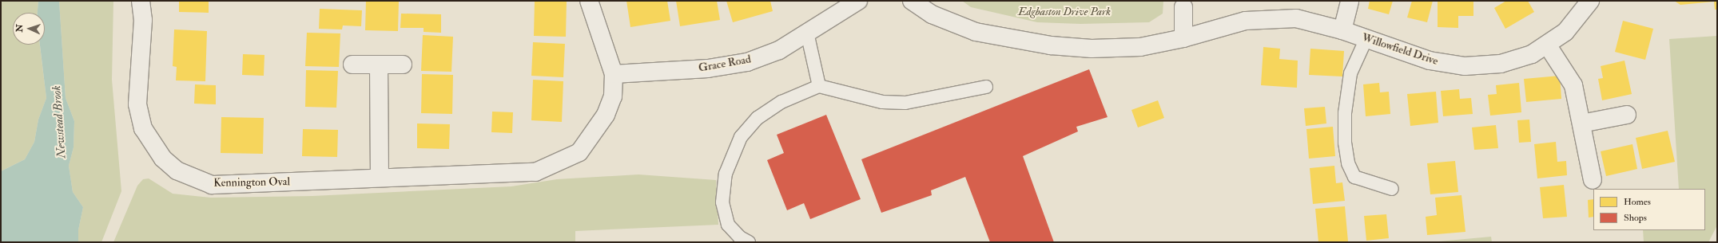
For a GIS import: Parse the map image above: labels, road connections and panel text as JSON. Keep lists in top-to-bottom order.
{
  "streets": {
    "street": ["Willowfield Drive", "Grace Road", "Kennington Oval"]
  },
  "crossings": [
    ["Grace Road", "Kennington Oval"]
  ],
  "water": ["Newstead Brook"],
  "parks": ["Edgbaston Drive Park"],
  "legend": ["Homes", "Shops"],
  "north": "left"
}
